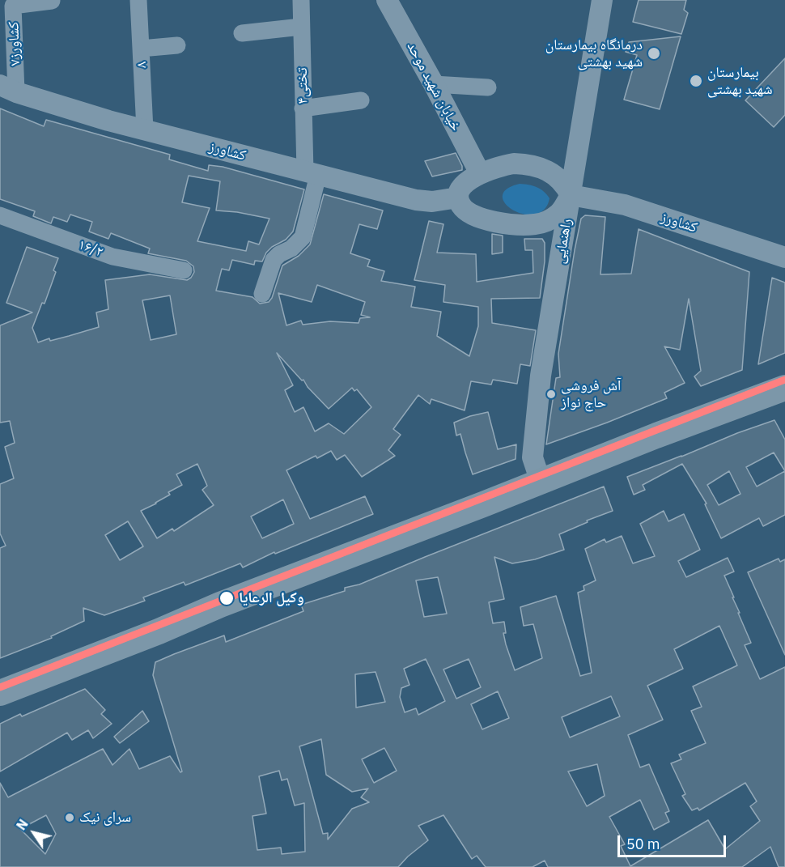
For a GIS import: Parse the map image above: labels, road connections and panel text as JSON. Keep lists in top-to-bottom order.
{
  "streets": {
    "street": [
      "۷کشاورز",
      "۸",
      "تختی۴",
      "خیابان شهید موحد",
      "کشاورز",
      "راهنمایی",
      "۱۶/۲"
    ]
  },
  "crossings": [
    ["۷کشاورز", "کشاورز"],
    ["۸", "کشاورز"],
    ["تختی۴", "کشاورز"],
    ["کشاورز", "راهنمایی"]
  ],
  "places": [
    "درمانگاه بیمارستان شهید بهشتی",
    "بیمارستان شهید بهشتی",
    "آش فروشی حاج نواز",
    "وکیل الرعایا",
    "سرای نیک"
  ],
  "scale_bar": "50 m",
  "north": "top left"
}
